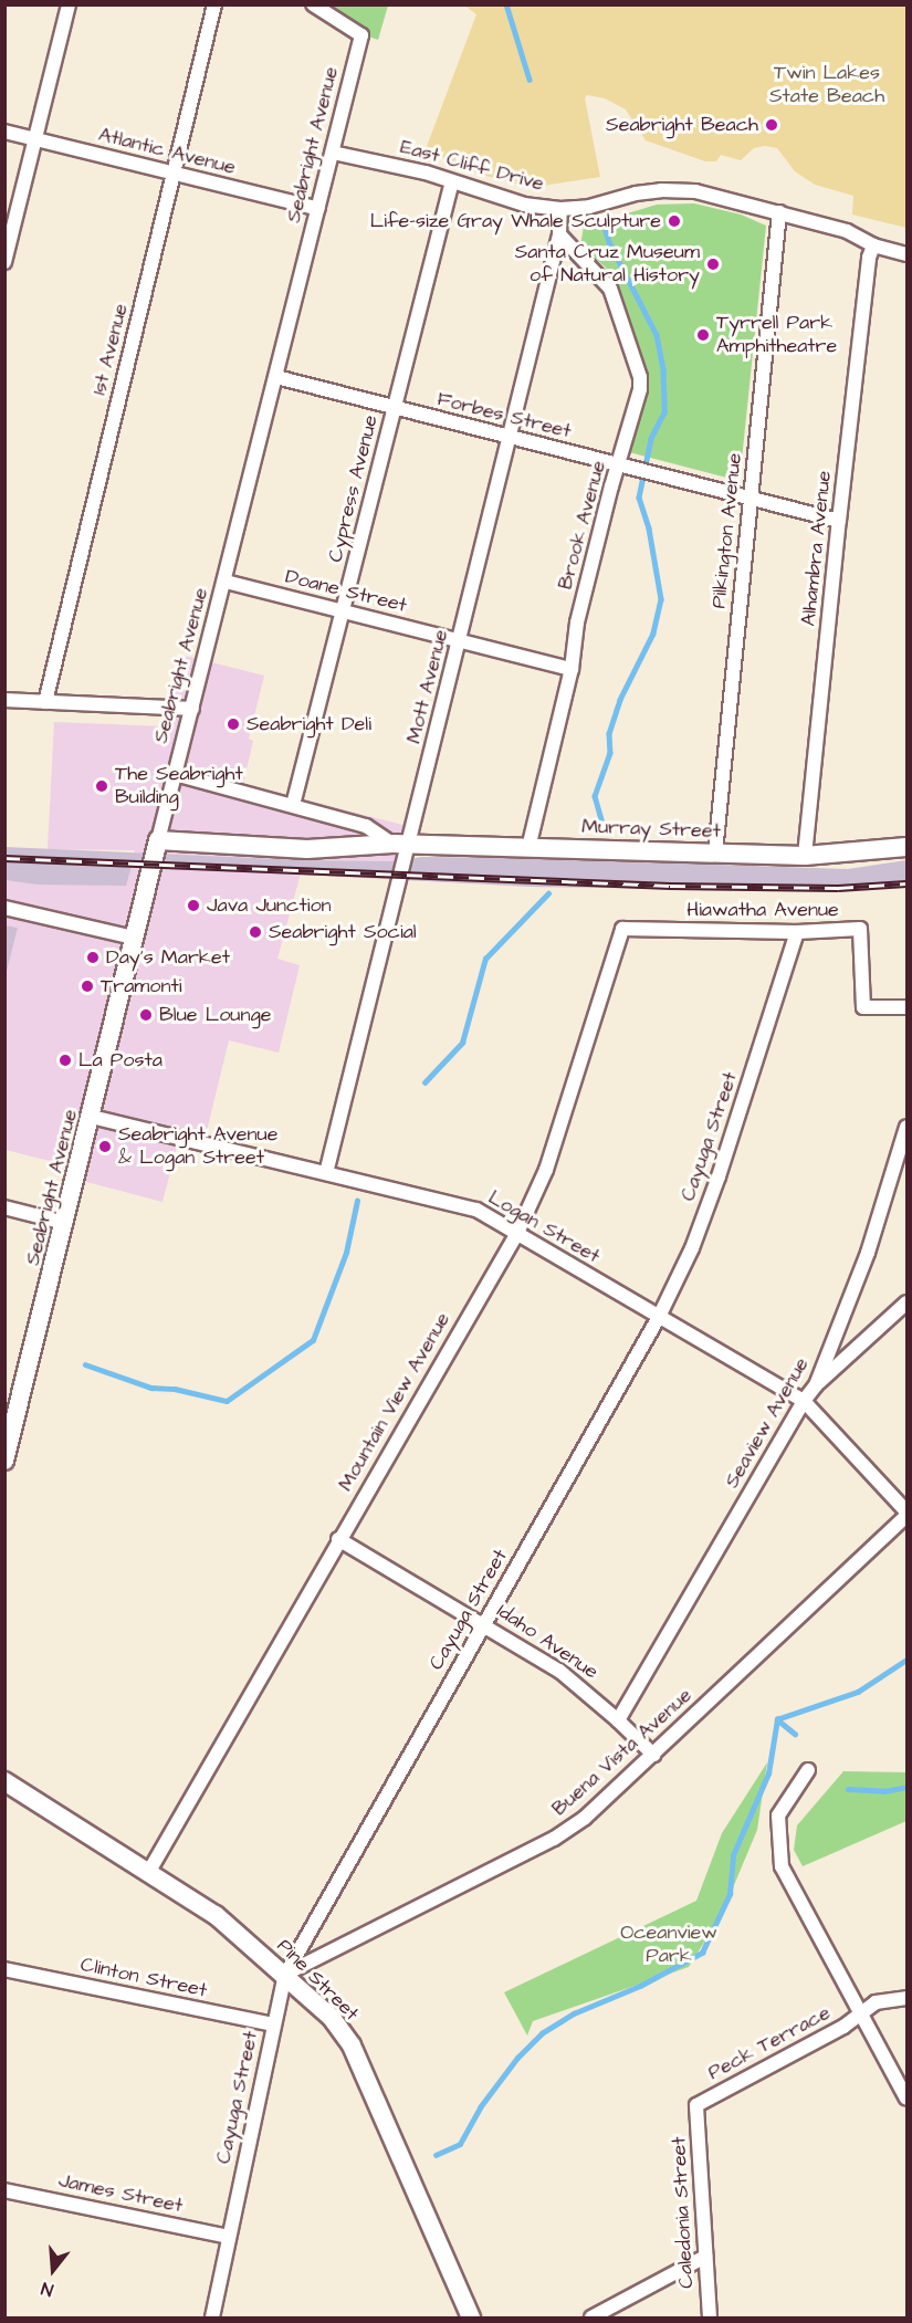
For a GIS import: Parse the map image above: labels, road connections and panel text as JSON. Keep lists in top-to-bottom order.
{
  "streets": {
    "main road": ["Seabright Avenue", "Murray Street", "Pine Street"],
    "street": [
      "Atlantic Avenue",
      "East Cliff Drive",
      "1st Avenue",
      "Forbes Street",
      "Cypress Avenue",
      "Brook Avenue",
      "Pilkington Avenue",
      "Alhambra Avenue",
      "Doane Street",
      "Mott Avenue",
      "Hiawatha Avenue",
      "Cayuga Street",
      "Logan Street",
      "Mountain View Avenue",
      "Seaview Avenue",
      "Idaho Avenue",
      "Buena Vista Avenue",
      "Clinton Street",
      "Peck Terrace",
      "James Street",
      "Caledonia Street"
    ]
  },
  "crossings": [
    ["Seabright Avenue", "Atlantic Avenue"],
    ["Seabright Avenue", "East Cliff Drive"],
    ["Seabright Avenue", "Forbes Street"],
    ["Seabright Avenue", "Doane Street"],
    ["Seabright Avenue", "Murray Street"],
    ["Seabright Avenue", "Logan Street"],
    ["Atlantic Avenue", "1st Avenue"],
    ["East Cliff Drive", "Cypress Avenue"],
    ["East Cliff Drive", "Pilkington Avenue"],
    ["East Cliff Drive", "Alhambra Avenue"],
    ["East Cliff Drive", "Mott Avenue"],
    ["Forbes Street", "Cypress Avenue"],
    ["Forbes Street", "Brook Avenue"],
    ["Forbes Street", "Pilkington Avenue"],
    ["Forbes Street", "Alhambra Avenue"],
    ["Forbes Street", "Mott Avenue"],
    ["Cypress Avenue", "Doane Street"],
    ["Brook Avenue", "Doane Street"],
    ["Brook Avenue", "Mott Avenue"],
    ["Brook Avenue", "Murray Street"],
    ["Pilkington Avenue", "Murray Street"],
    ["Alhambra Avenue", "Murray Street"],
    ["Doane Street", "Mott Avenue"],
    ["Mott Avenue", "Murray Street"],
    ["Mott Avenue", "Logan Street"],
    ["Hiawatha Avenue", "Cayuga Street"],
    ["Hiawatha Avenue", "Mountain View Avenue"],
    ["Cayuga Street", "Logan Street"],
    ["Cayuga Street", "Idaho Avenue"],
    ["Cayuga Street", "Buena Vista Avenue"],
    ["Cayuga Street", "Clinton Street"],
    ["Cayuga Street", "Pine Street"],
    ["Cayuga Street", "James Street"],
    ["Logan Street", "Mountain View Avenue"],
    ["Logan Street", "Seaview Avenue"],
    ["Logan Street", "Buena Vista Avenue"],
    ["Mountain View Avenue", "Idaho Avenue"],
    ["Mountain View Avenue", "Pine Street"],
    ["Seaview Avenue", "Idaho Avenue"],
    ["Idaho Avenue", "Buena Vista Avenue"],
    ["Buena Vista Avenue", "Pine Street"],
    ["Peck Terrace", "Caledonia Street"]
  ],
  "parks": ["Twin Lakes State Beach", "Oceanview Park"],
  "places": [
    "Seabright Beach",
    "Life-size Gray Whale Sculpture",
    "Santa Cruz Museum of Natural History",
    "Tyrrell Park Amphitheatre",
    "Seabright Deli",
    "The Seabright Building",
    "Java Junction",
    "Seabright Social",
    "Day's Market",
    "Tramonti",
    "Blue Lounge",
    "La Posta",
    "Seabright Avenue & Logan Street"
  ],
  "north": "bottom"
}
